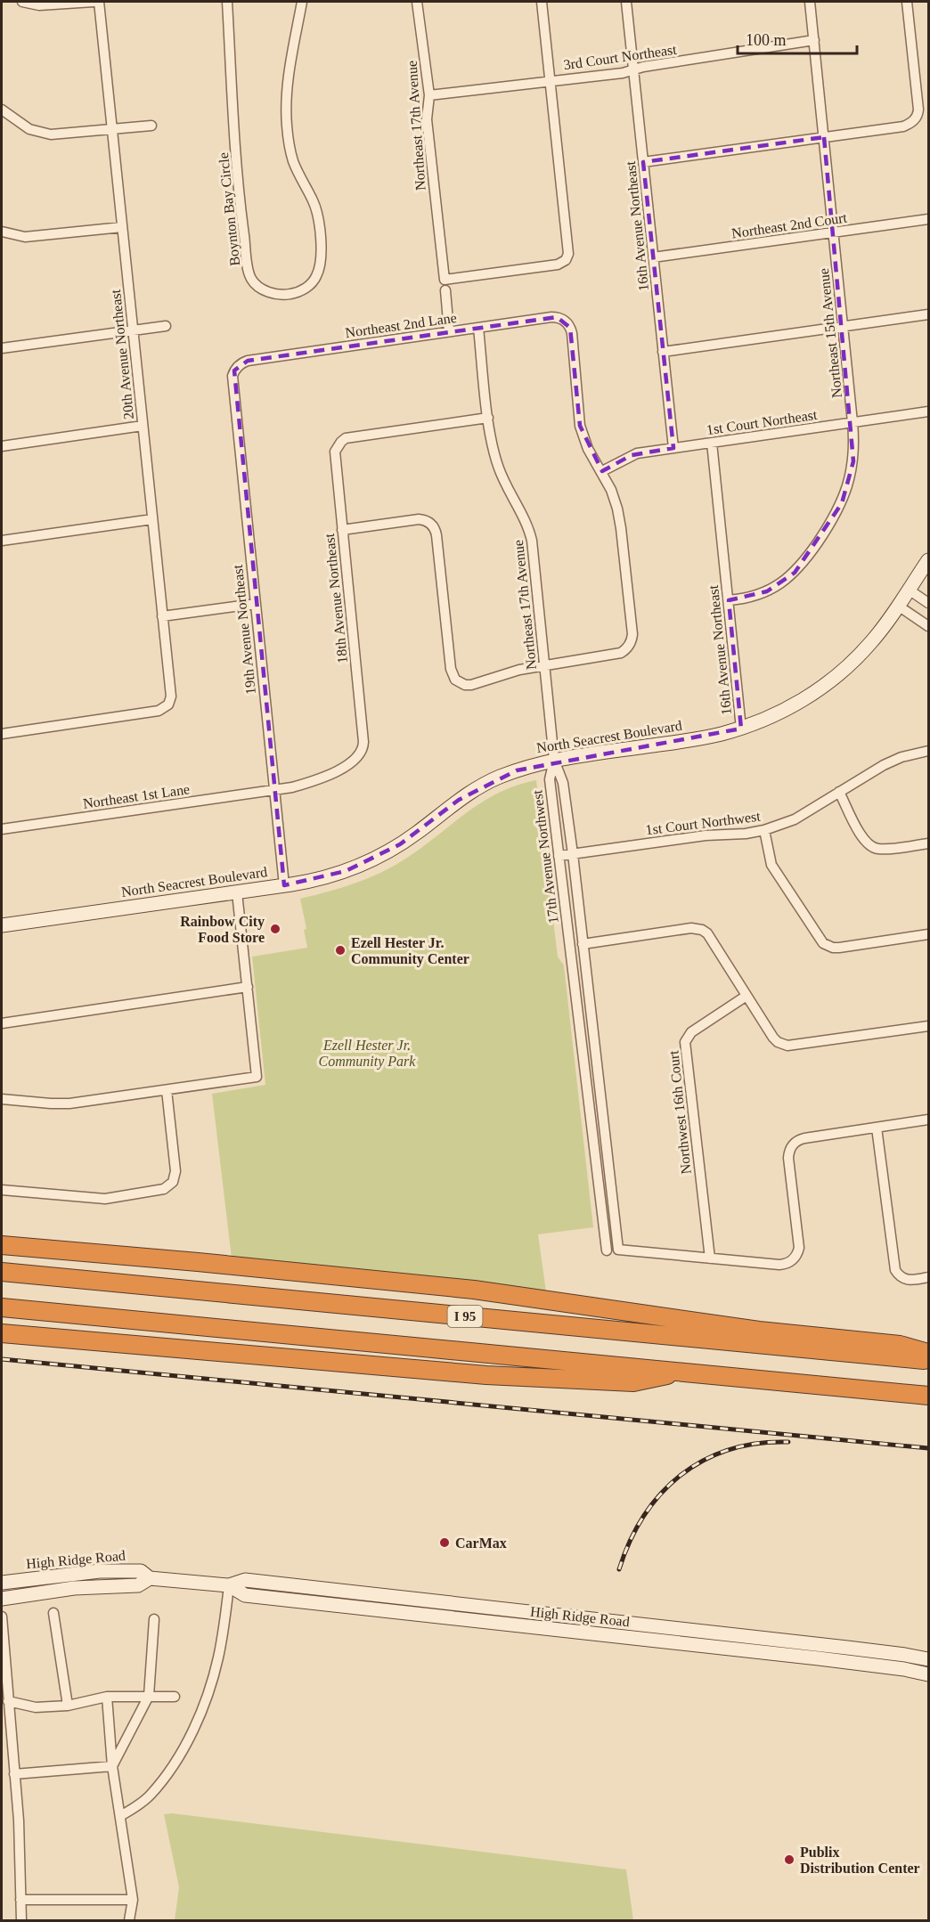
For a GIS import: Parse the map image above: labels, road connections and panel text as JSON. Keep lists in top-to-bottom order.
{
  "streets": {
    "highway": ["I 95"],
    "street": [
      "3rd Court Northeast",
      "Northeast 17th Avenue",
      "Boynton Bay Circle",
      "Northeast 2nd Court",
      "16th Avenue Northeast",
      "Northeast 2nd Lane",
      "Northeast 15th Avenue",
      "20th Avenue Northeast",
      "1st Court Northeast",
      "18th Avenue Northeast",
      "19th Avenue Northeast",
      "North Seacrest Boulevard",
      "Northeast 1st Lane",
      "1st Court Northwest",
      "17th Avenue Northwest",
      "Northwest 16th Court",
      "High Ridge Road"
    ]
  },
  "crossings": [
    ["3rd Court Northeast", "Northeast 17th Avenue"],
    ["3rd Court Northeast", "16th Avenue Northeast"],
    ["3rd Court Northeast", "Northeast 15th Avenue"],
    ["Northeast 17th Avenue", "Northeast 2nd Lane"],
    ["Northeast 17th Avenue", "18th Avenue Northeast"],
    ["Northeast 17th Avenue", "North Seacrest Boulevard"],
    ["Northeast 17th Avenue", "17th Avenue Northwest"],
    ["Northeast 2nd Court", "16th Avenue Northeast"],
    ["Northeast 2nd Court", "Northeast 15th Avenue"],
    ["16th Avenue Northeast", "Northeast 15th Avenue"],
    ["16th Avenue Northeast", "1st Court Northeast"],
    ["16th Avenue Northeast", "North Seacrest Boulevard"],
    ["Northeast 2nd Lane", "1st Court Northeast"],
    ["Northeast 2nd Lane", "19th Avenue Northeast"],
    ["Northeast 15th Avenue", "1st Court Northeast"],
    ["18th Avenue Northeast", "Northeast 1st Lane"],
    ["19th Avenue Northeast", "North Seacrest Boulevard"],
    ["19th Avenue Northeast", "Northeast 1st Lane"],
    ["North Seacrest Boulevard", "17th Avenue Northwest"],
    ["1st Court Northwest", "17th Avenue Northwest"],
    ["17th Avenue Northwest", "Northwest 16th Court"]
  ],
  "parks": ["Ezell Hester Jr. Community Park"],
  "places": [
    "Rainbow City Food Store",
    "Ezell Hester Jr. Community Center",
    "CarMax",
    "Publix Distribution Center"
  ],
  "scale_bar": "100 m"
}
